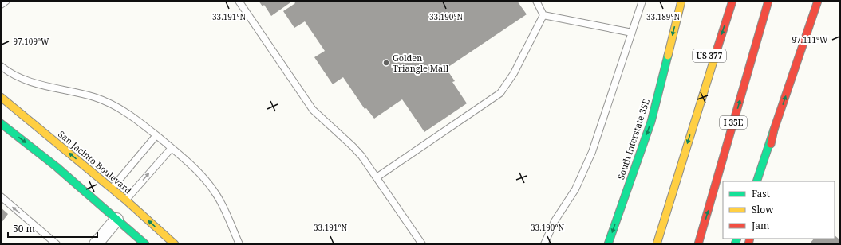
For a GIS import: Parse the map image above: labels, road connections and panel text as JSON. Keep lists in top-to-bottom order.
{
  "streets": {
    "main road": [
      "US 377",
      "I 35E",
      "South Interstate 35E",
      "San Jacinto Boulevard"
    ]
  },
  "places": ["Golden Triangle Mall"],
  "legend": ["Fast", "Slow", "Jam"],
  "scale_bar": "50 m",
  "coordinates": [
    "33.189°N",
    "33.191°N",
    "33.190°N",
    "97.111°W",
    "97.109°W"
  ]
}
